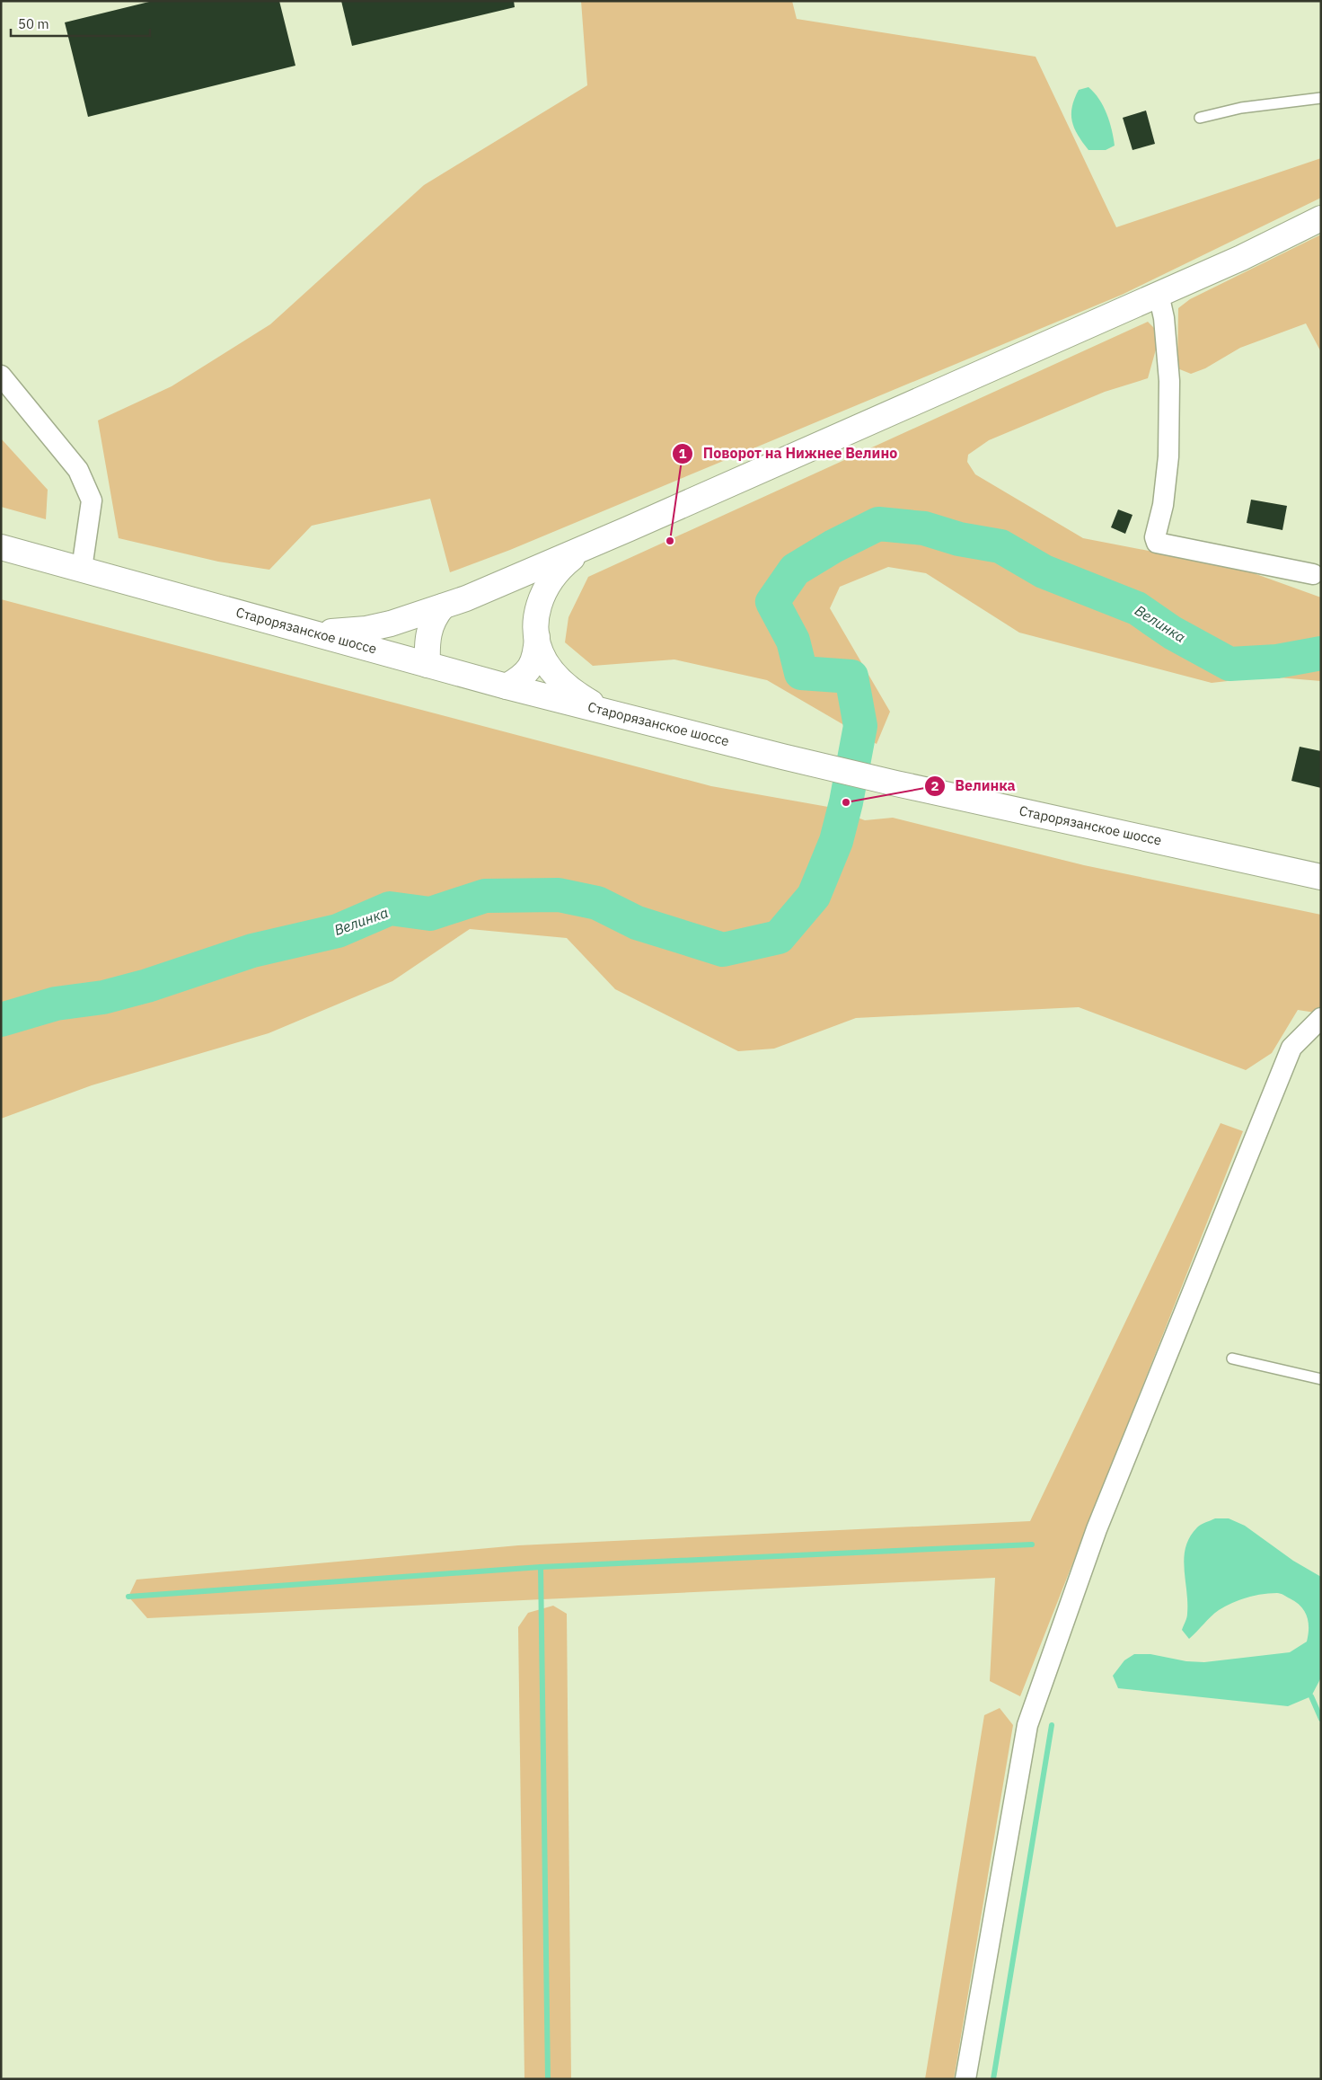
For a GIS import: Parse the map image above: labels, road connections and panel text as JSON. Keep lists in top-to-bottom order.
{
  "streets": {
    "street": ["Старорязанское шоссе"]
  },
  "water": ["Велинка"],
  "places": ["Поворот на Нижнее Велино", "Велинка"],
  "scale_bar": "50 m"
}
